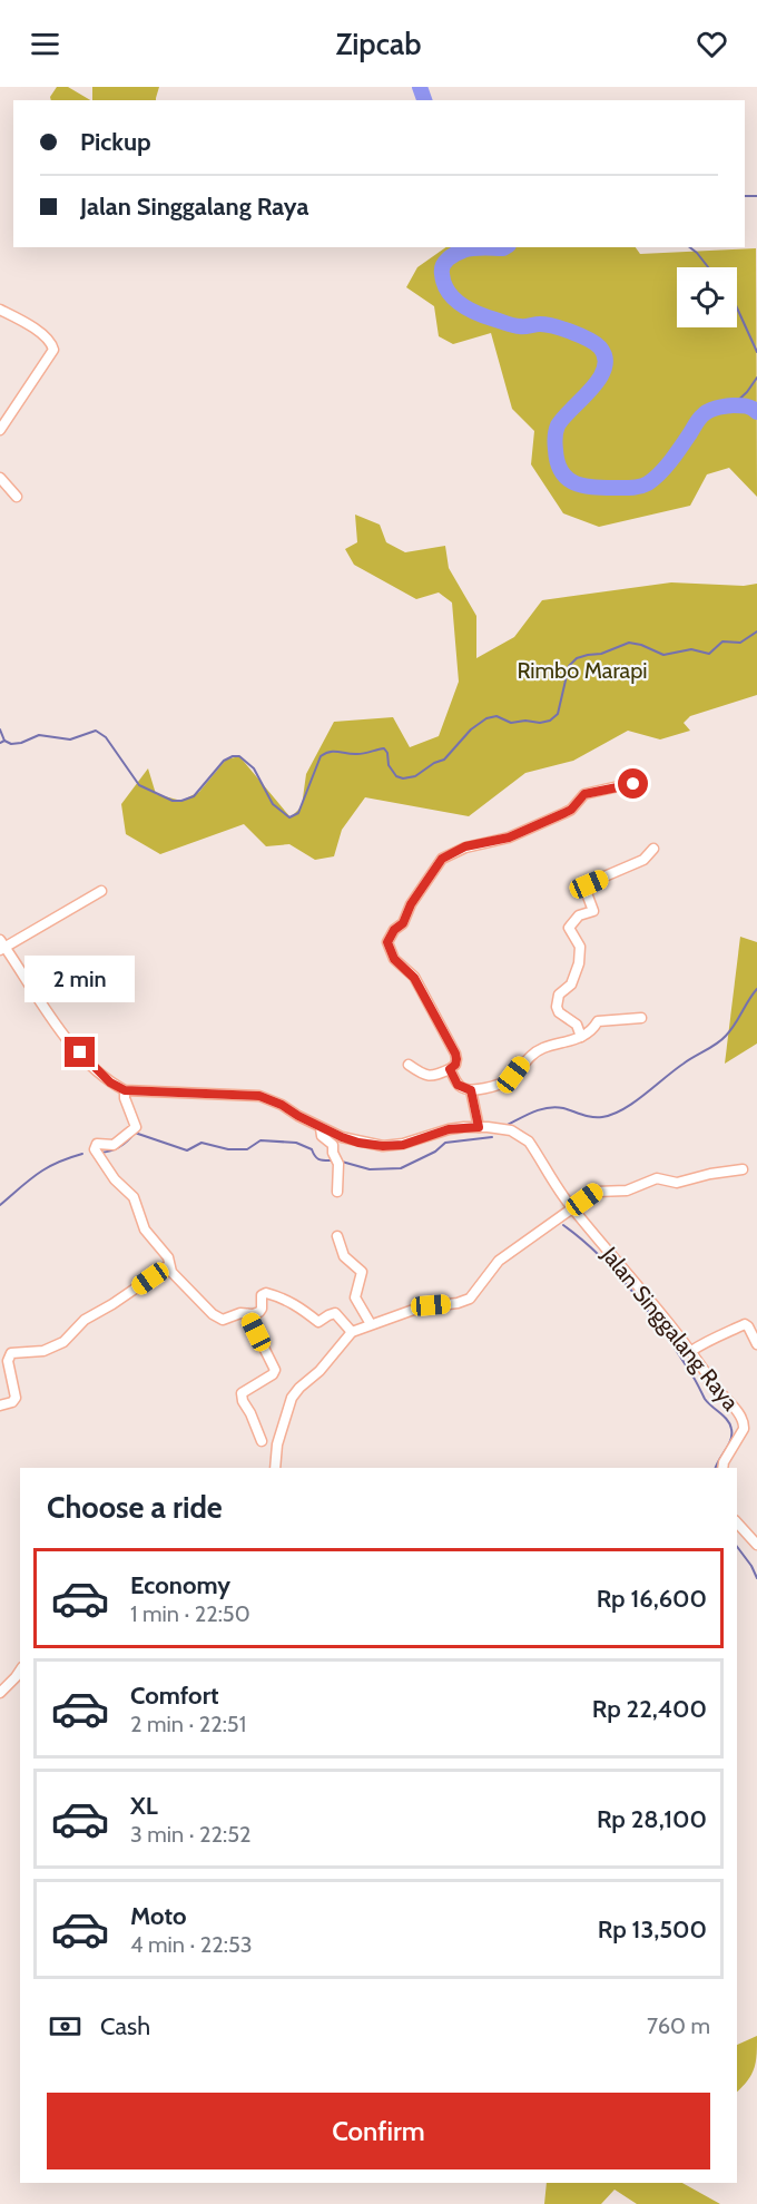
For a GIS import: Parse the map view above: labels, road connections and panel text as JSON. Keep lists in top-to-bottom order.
{
  "streets": {
    "street": ["Jalan Singgalang Raya"]
  },
  "parks": ["Rimbo Marapi"],
  "page": {
    "header": "Zipcab",
    "banner": ["Pickup", "Jalan Singgalang Raya"],
    "bubble": "2 min",
    "heading": "Choose a ride",
    "list": [
      {
        "name": "Economy",
        "note": "1 min · 22:50",
        "value": "Rp 16,600"
      },
      {
        "name": "Comfort",
        "note": "2 min · 22:51",
        "value": "Rp 22,400"
      },
      {
        "name": "XL",
        "note": "3 min · 22:52",
        "value": "Rp 28,100"
      },
      {
        "name": "Moto",
        "note": "4 min · 22:53",
        "value": "Rp 13,500"
      }
    ],
    "pay": ["Cash", "760 m"],
    "buttons": "Confirm"
  }
}
